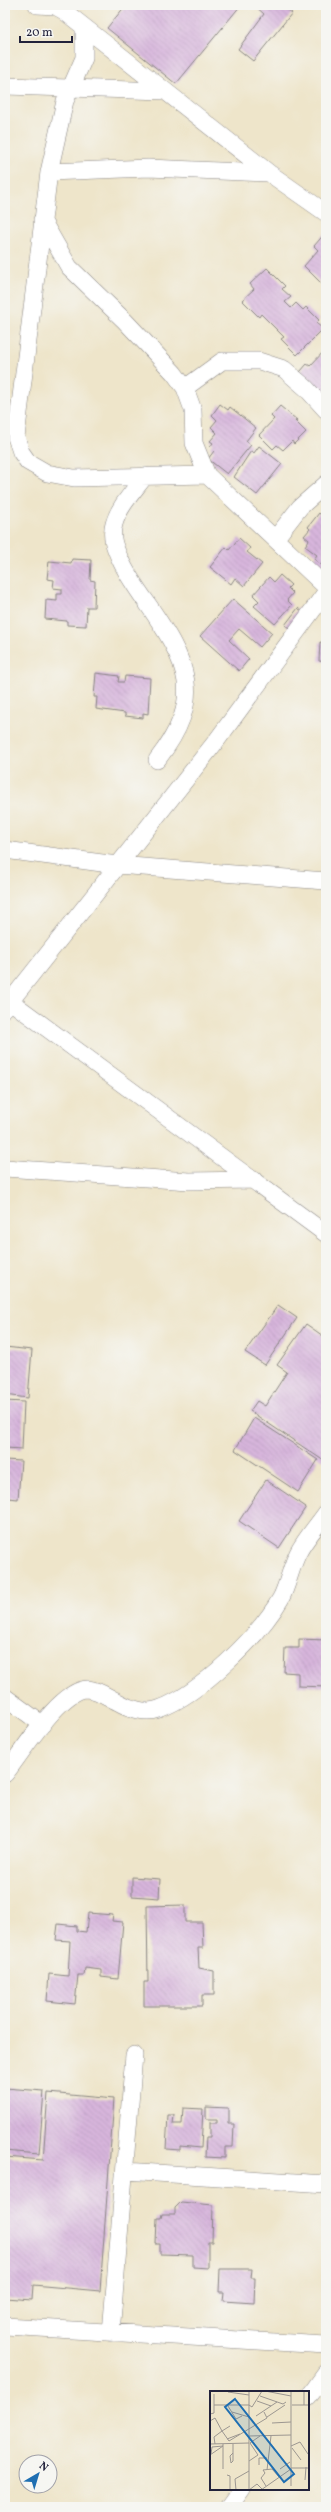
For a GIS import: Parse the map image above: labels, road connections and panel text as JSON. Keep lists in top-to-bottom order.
{
  "scale_bar": "20 m",
  "north": "top right"
}
